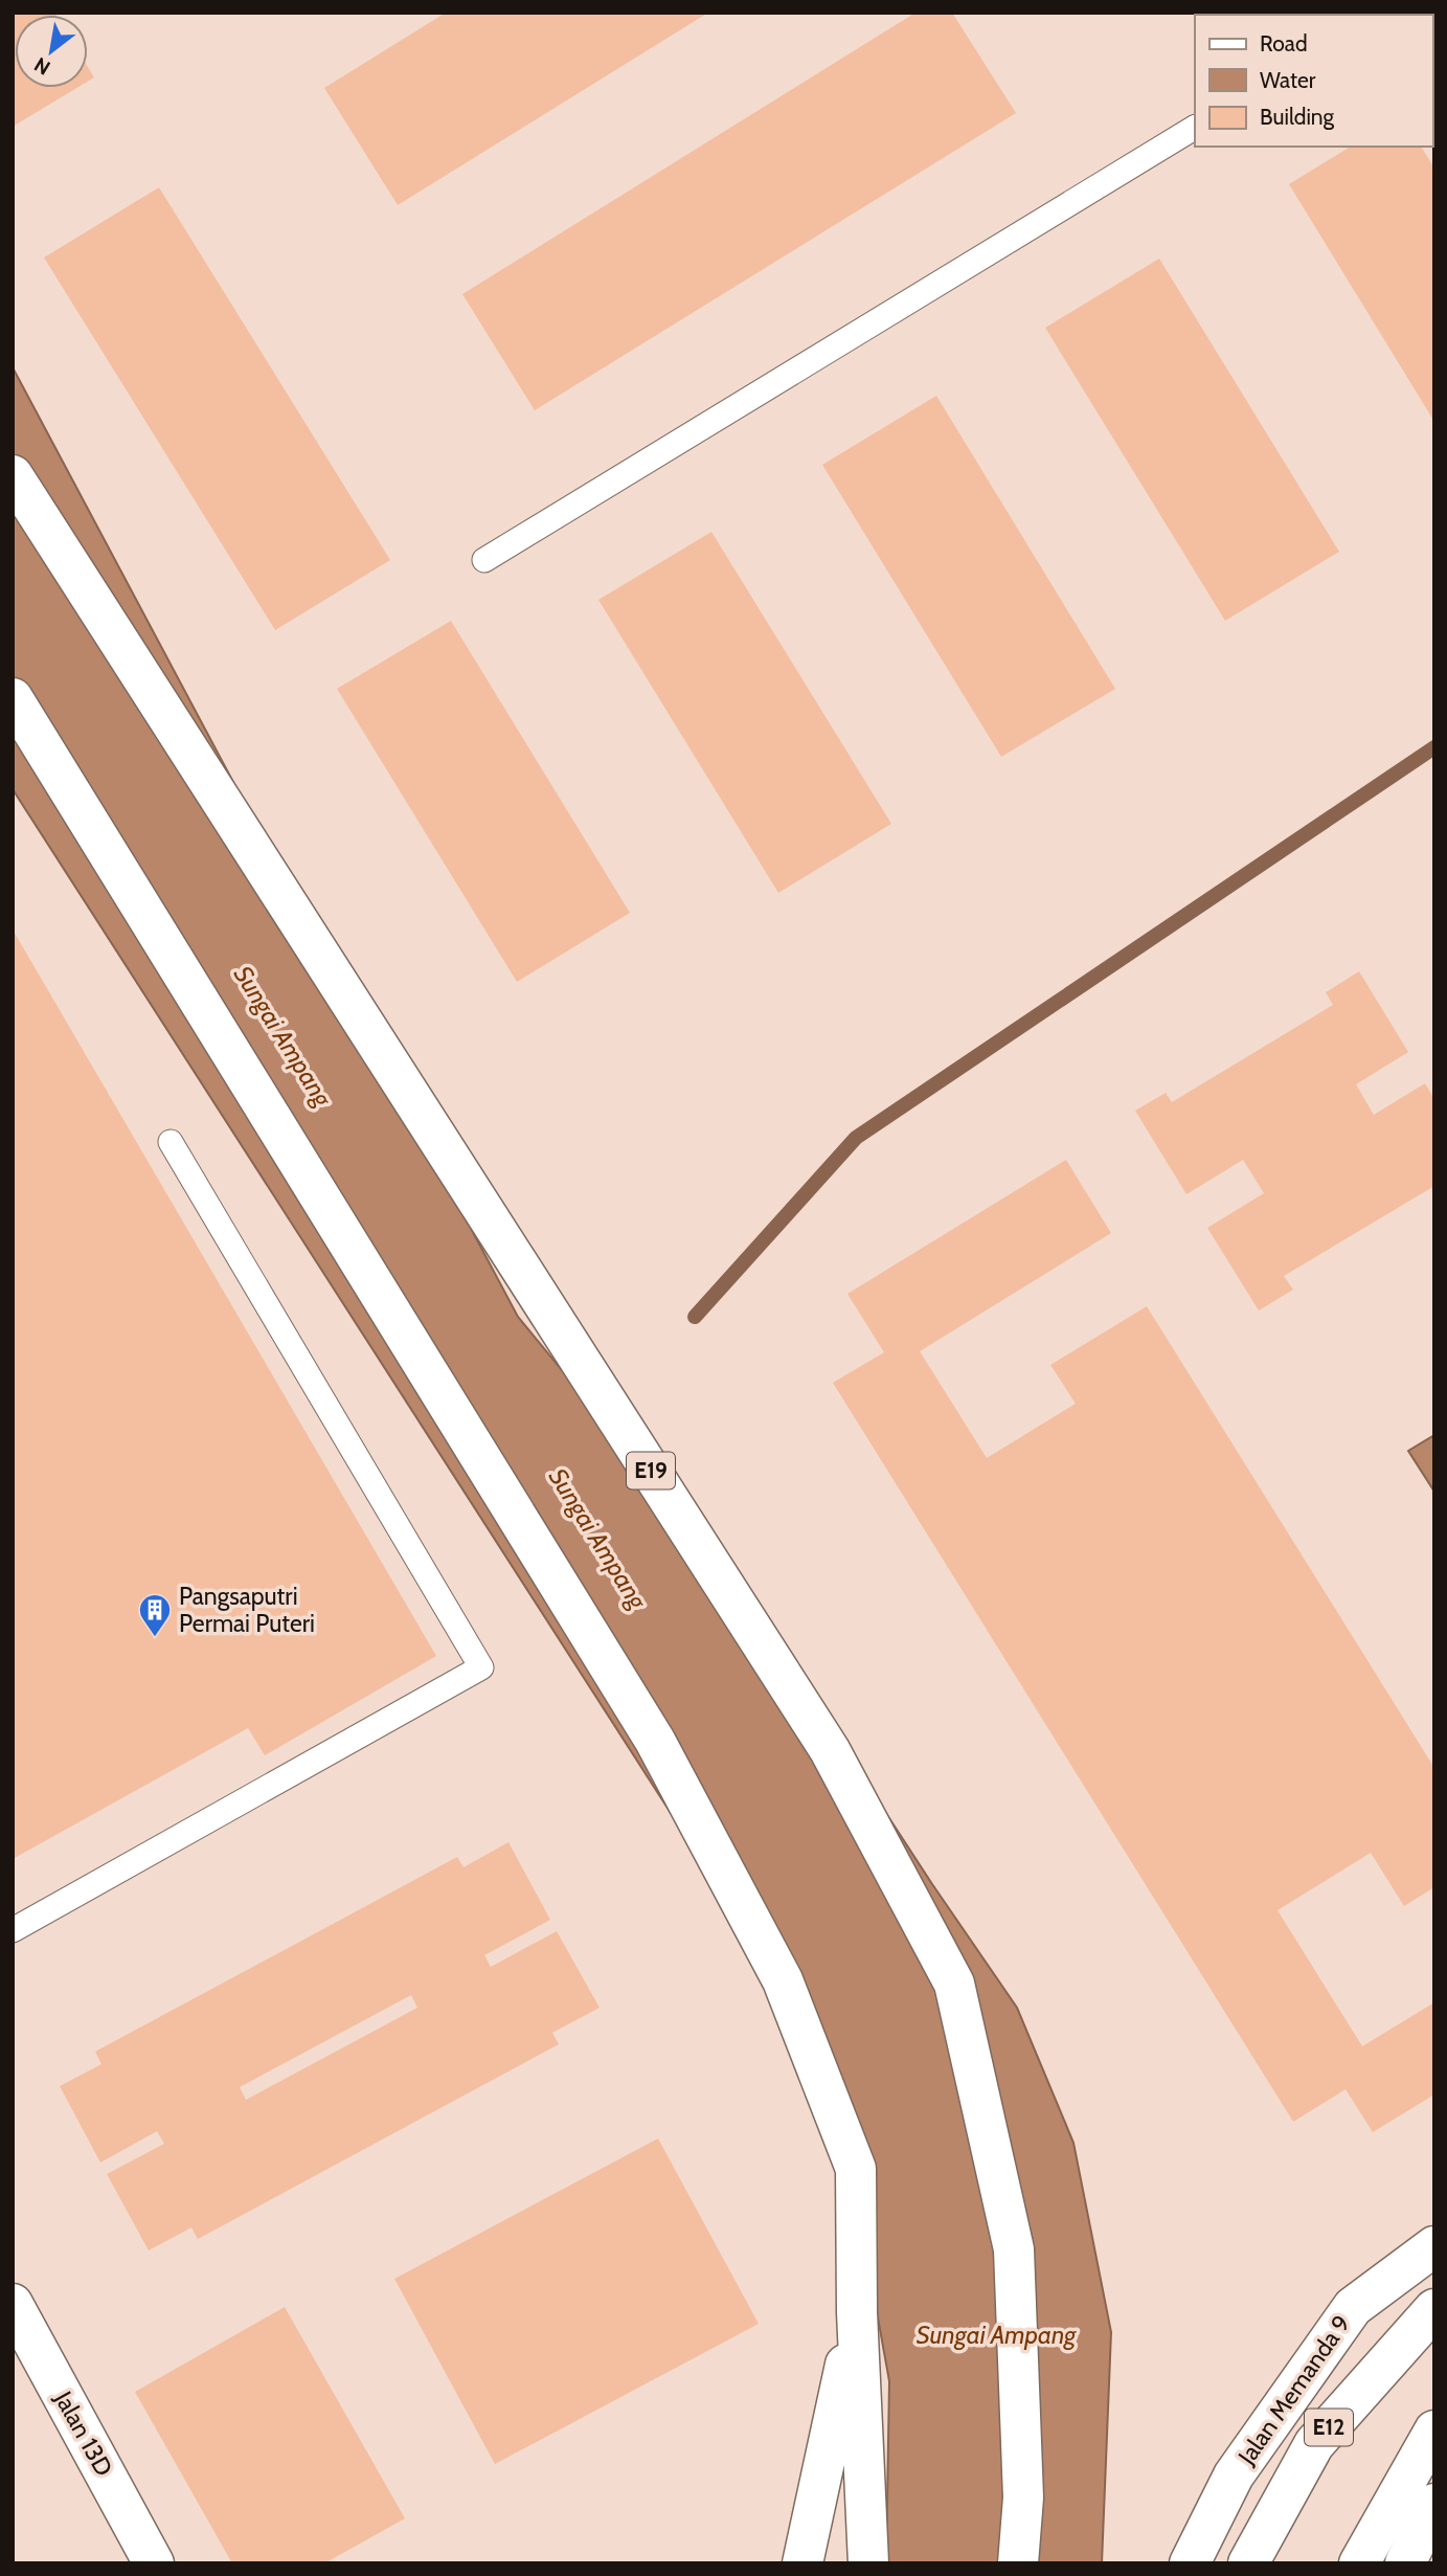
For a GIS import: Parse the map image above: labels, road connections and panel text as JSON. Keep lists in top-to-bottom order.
{
  "streets": {
    "main road": [
      "E19",
      "Jalan Memanda 9",
      "E12",
      "Jalan 13D"
    ]
  },
  "water": ["Sungai Ampang"],
  "places": {
    "building": ["Pangsaputri Permai Puteri"]
  },
  "legend": ["Road", "Water", "Building"],
  "north": "bottom left"
}
